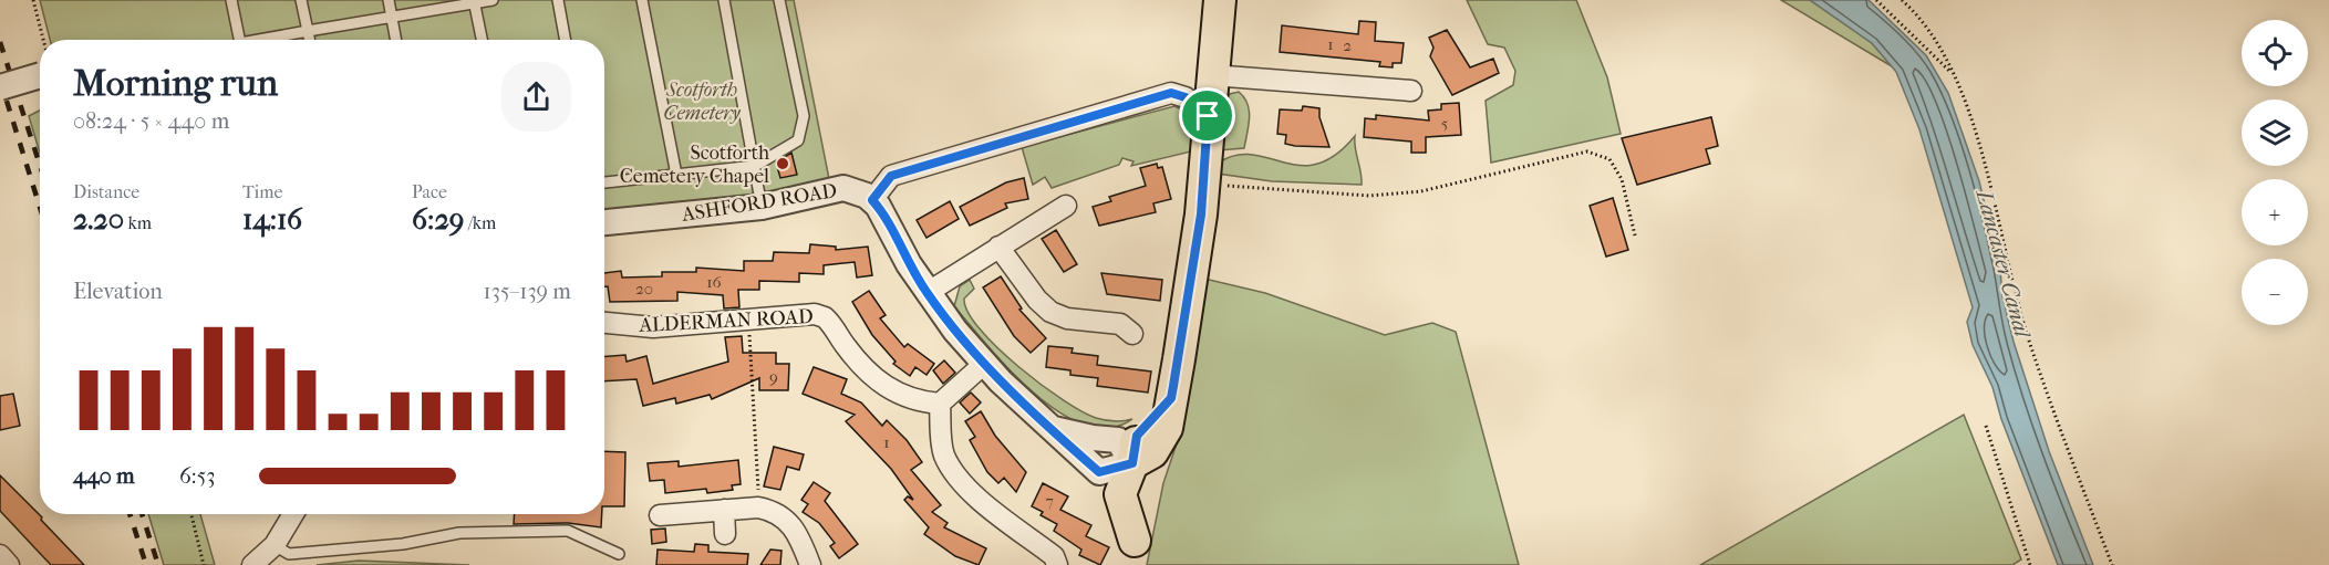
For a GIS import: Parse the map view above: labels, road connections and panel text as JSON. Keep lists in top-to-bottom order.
{
  "streets": {
    "street": ["ASHFORD ROAD", "ALDERMAN ROAD"]
  },
  "water": ["Lancaster Canal"],
  "parks": ["Scotforth Cemetery"],
  "places": ["Scotforth Cemetery Chapel"],
  "house_numbers": [
    "1",
    "2",
    "5",
    "16",
    "20",
    "9",
    "1",
    "7"
  ],
  "page": {
    "map_buttons": ["+", "−"],
    "heading": ["Morning run", "08:24 · 5 × 440 m"],
    "stats": [
      ["Distance", "2.20 km"],
      ["Time", "14:16"],
      ["Pace", "6:29 /km"]
    ],
    "chart": ["Elevation", "135–139 m"],
    "list": [
      {
        "name": "440 m",
        "note": "6:53"
      }
    ]
  }
}
